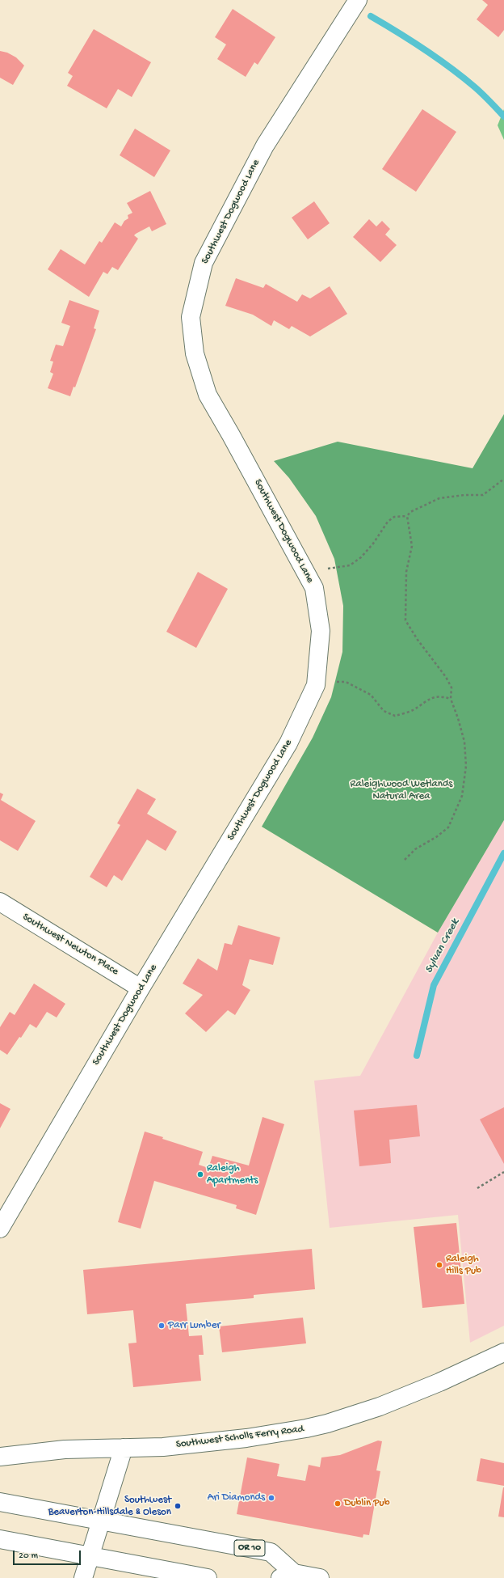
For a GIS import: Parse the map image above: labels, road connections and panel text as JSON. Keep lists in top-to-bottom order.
{
  "streets": {
    "street": [
      "Southwest Dogwood Lane",
      "Southwest Newton Place",
      "Southwest Scholls Ferry Road",
      "OR 10"
    ]
  },
  "crossings": [
    ["Southwest Dogwood Lane", "Southwest Newton Place"]
  ],
  "water": ["Sylvan Creek"],
  "parks": ["Raleighwood Wetlands Natural Area"],
  "places": [
    "Raleigh Apartments",
    "Raleigh Hills Pub",
    "Parr Lumber",
    "Ari Diamonds",
    "Dublin Pub",
    "Southwest Beaverton-Hillsdale & Oleson"
  ],
  "scale_bar": "20 m"
}
